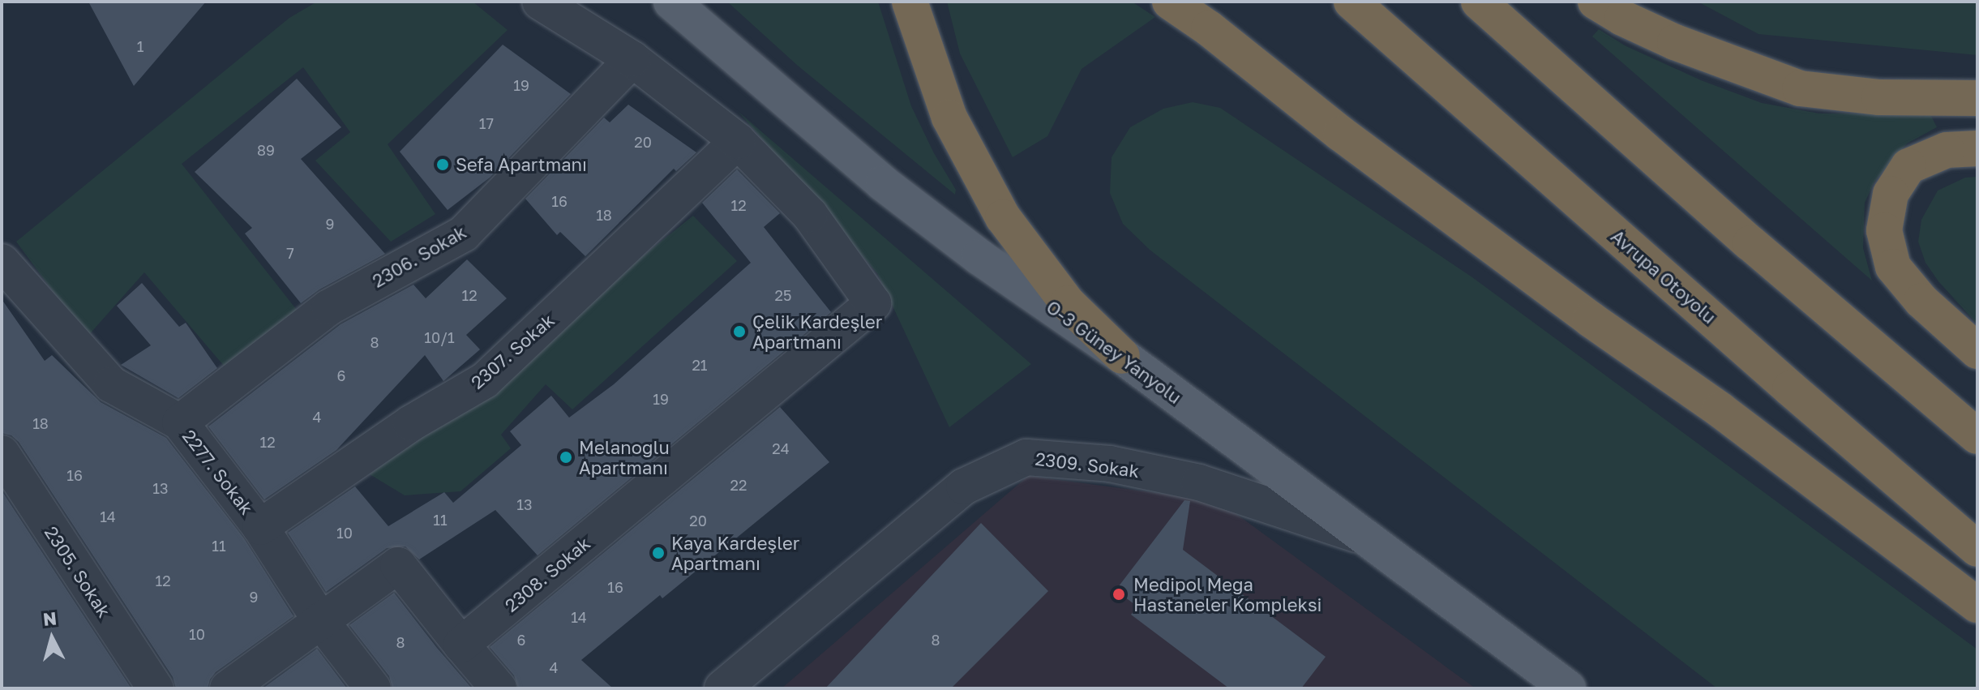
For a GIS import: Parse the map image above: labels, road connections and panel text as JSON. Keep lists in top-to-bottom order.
{
  "streets": {
    "highway": ["Avrupa Otoyolu"],
    "main road": ["O-3 Güney Yanyolu"],
    "street": [
      "2306. Sokak",
      "2307. Sokak",
      "2309. Sokak",
      "2277. Sokak",
      "2305. Sokak",
      "2308. Sokak"
    ]
  },
  "crossings": [
    ["2306. Sokak", "2277. Sokak"],
    ["2307. Sokak", "2277. Sokak"],
    ["2307. Sokak", "2308. Sokak"],
    ["O-3 Güney Yanyolu", "2309. Sokak"]
  ],
  "places": [
    "Sefa Apartmanı",
    "Çelik Kardeşler Apartmanı",
    "Melanoğlu Apartmanı",
    "Kaya Kardeşler Apartmanı",
    "Medipol Mega Hastaneler Kompleksi"
  ],
  "house_numbers": [
    "1",
    "19",
    "17",
    "20",
    "89",
    "16",
    "12",
    "18",
    "9",
    "7",
    "12",
    "25",
    "10/1",
    "8",
    "21",
    "6",
    "19",
    "4",
    "18",
    "12",
    "24",
    "16",
    "22",
    "13",
    "13",
    "14",
    "11",
    "20",
    "10",
    "11",
    "12",
    "16",
    "9",
    "14",
    "10",
    "6",
    "8",
    "8",
    "4"
  ],
  "north": "top"
}
